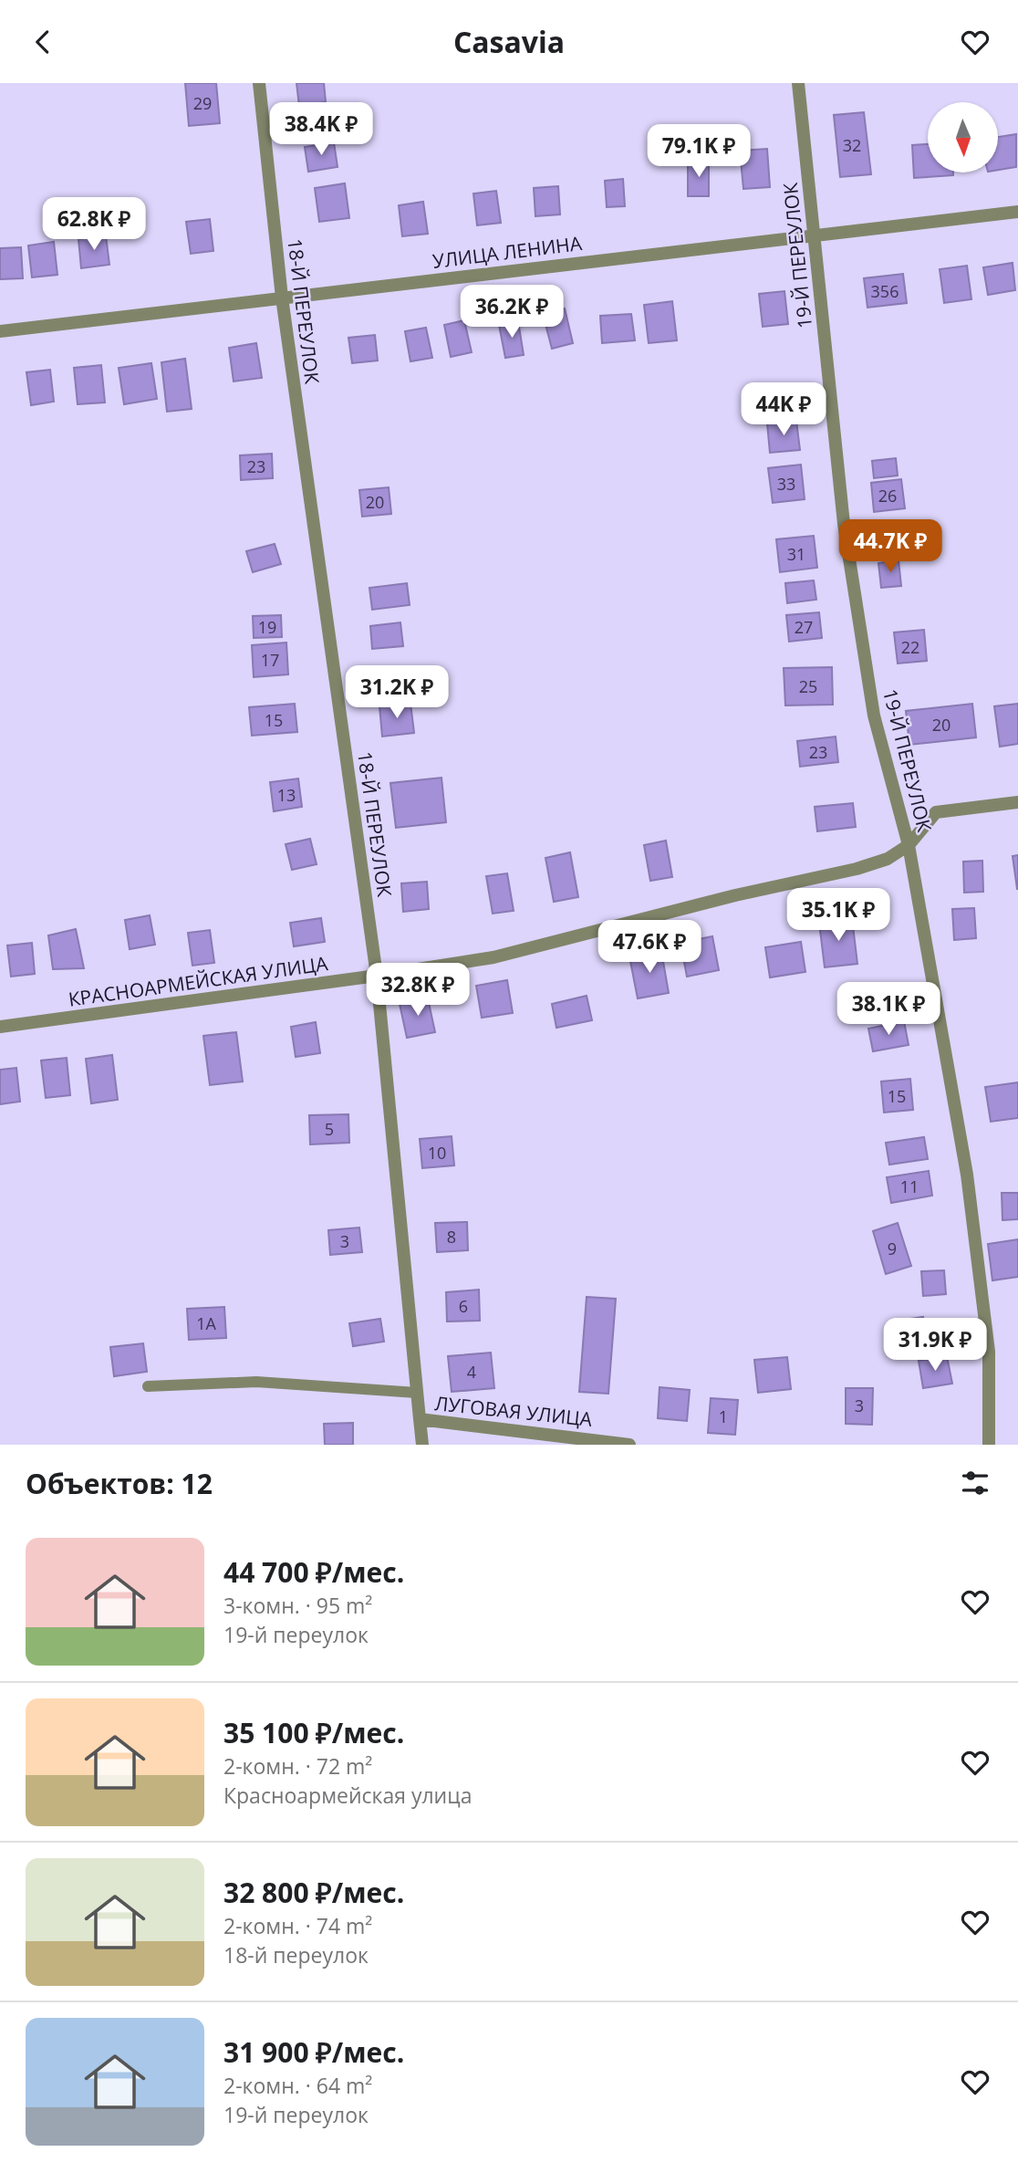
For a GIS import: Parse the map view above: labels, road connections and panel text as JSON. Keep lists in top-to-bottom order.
{
  "streets": {
    "street": [
      "УЛИЦА ЛЕНИНА",
      "19-Й ПЕРЕУЛОК",
      "18-Й ПЕРЕУЛОК",
      "КРАСНОАРМЕЙСКАЯ УЛИЦА",
      "ЛУГОВАЯ УЛИЦА"
    ]
  },
  "crossings": [
    ["УЛИЦА ЛЕНИНА", "19-Й ПЕРЕУЛОК"],
    ["УЛИЦА ЛЕНИНА", "18-Й ПЕРЕУЛОК"],
    ["19-Й ПЕРЕУЛОК", "КРАСНОАРМЕЙСКАЯ УЛИЦА"],
    ["18-Й ПЕРЕУЛОК", "КРАСНОАРМЕЙСКАЯ УЛИЦА"],
    ["18-Й ПЕРЕУЛОК", "ЛУГОВАЯ УЛИЦА"]
  ],
  "house_numbers": [
    "29",
    "32",
    "356",
    "23",
    "33",
    "26",
    "20",
    "31",
    "19",
    "27",
    "22",
    "17",
    "25",
    "15",
    "20",
    "23",
    "13",
    "15",
    "5",
    "10",
    "11",
    "8",
    "3",
    "9",
    "6",
    "1А",
    "4",
    "3",
    "1"
  ],
  "north": "bottom",
  "page": {
    "header": "Casavia",
    "price": [
      "38.4K ₽",
      "79.1K ₽",
      "62.8K ₽",
      "36.2K ₽",
      "44K ₽",
      "44.7K ₽",
      "31.2K ₽",
      "35.1K ₽",
      "47.6K ₽",
      "32.8K ₽",
      "38.1K ₽",
      "31.9K ₽"
    ],
    "heading": "Объектов: 12",
    "list": [
      {
        "name": "44 700 ₽/мес.",
        "note": "3-комн. · 95 m² · 19-й переулок"
      },
      {
        "name": "35 100 ₽/мес.",
        "note": "2-комн. · 72 m² · Красноармейская улица"
      },
      {
        "name": "32 800 ₽/мес.",
        "note": "2-комн. · 74 m² · 18-й переулок"
      },
      {
        "name": "31 900 ₽/мес.",
        "note": "2-комн. · 64 m² · 19-й переулок"
      }
    ]
  }
}
